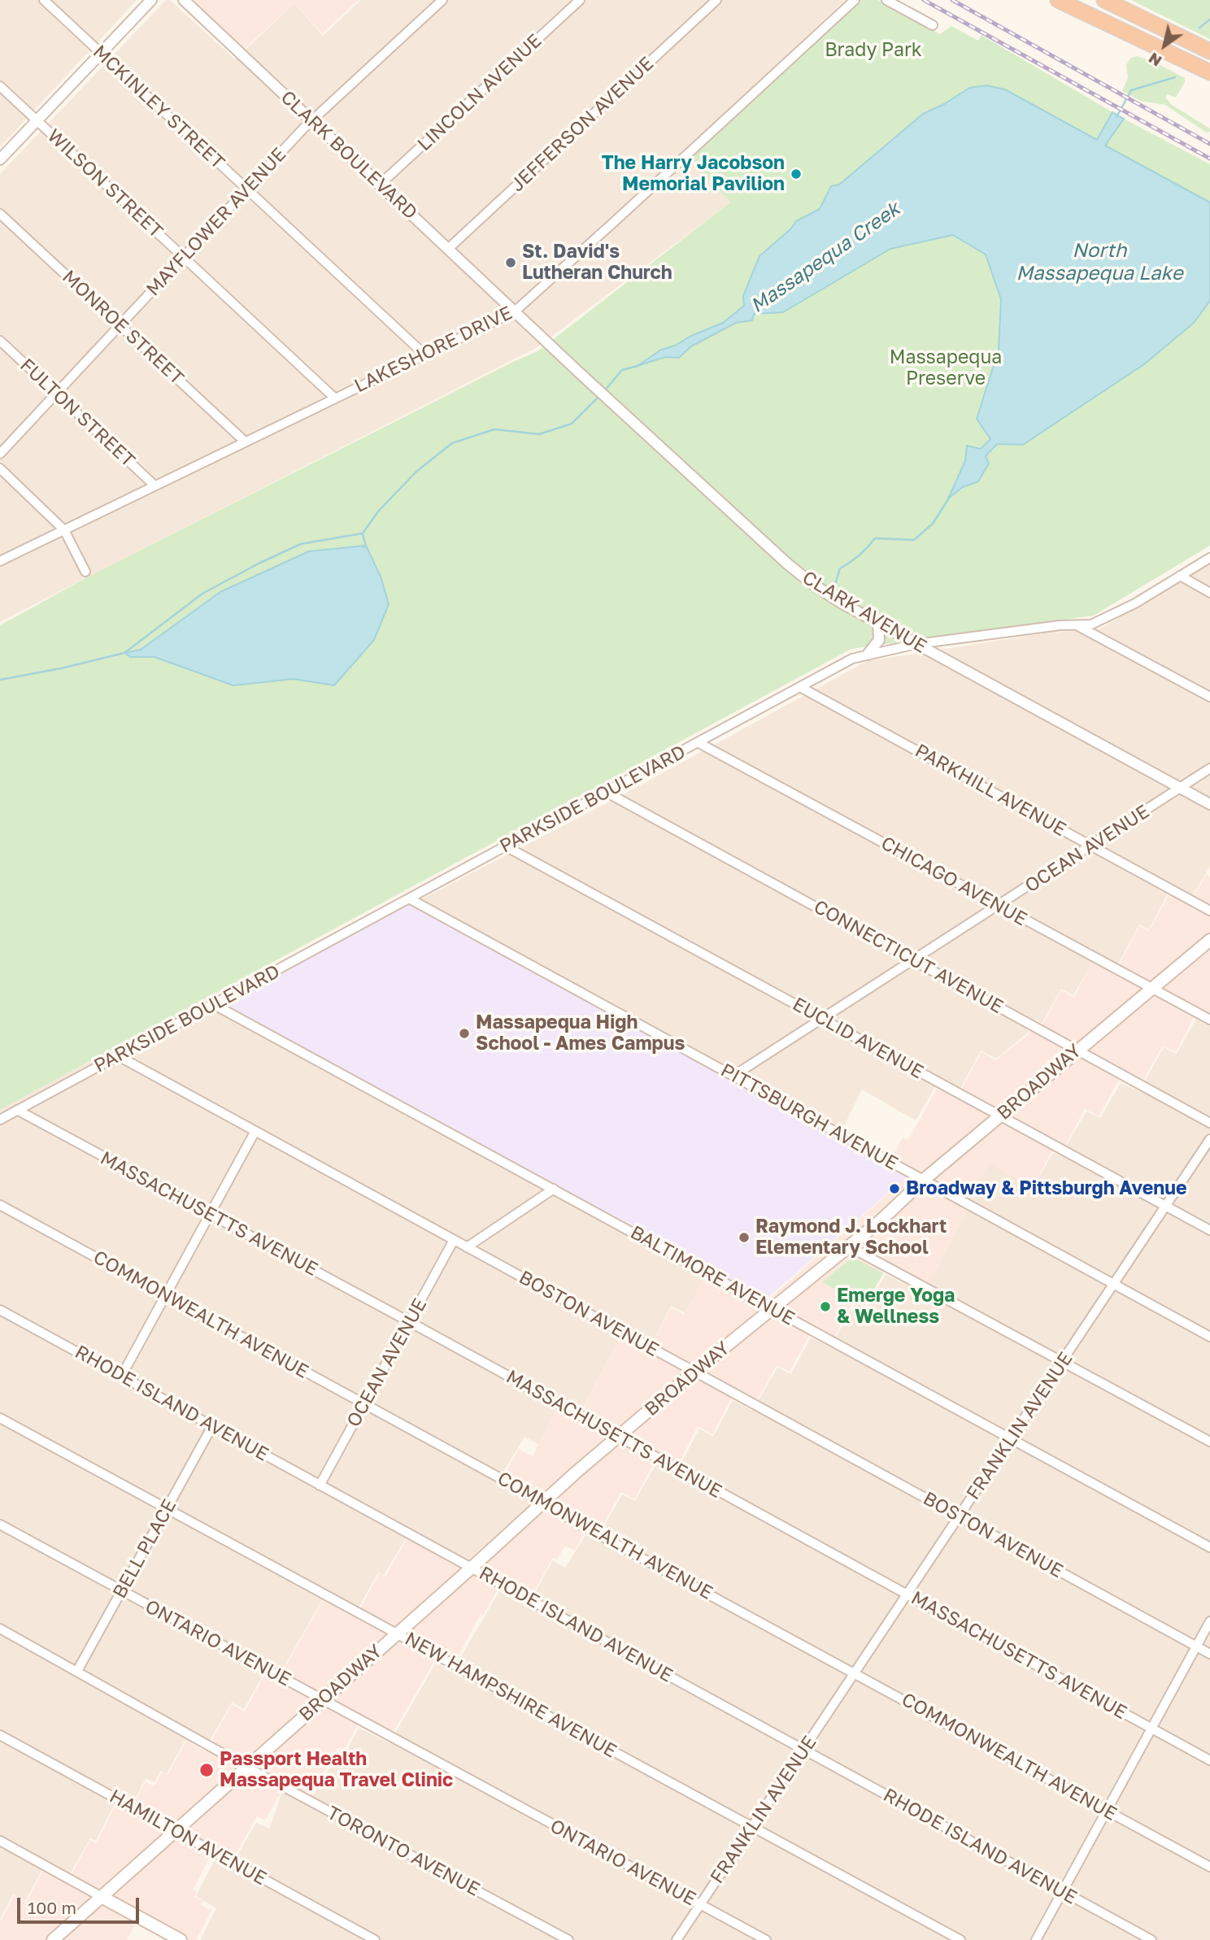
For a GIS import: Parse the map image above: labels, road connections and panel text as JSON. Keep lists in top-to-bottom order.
{
  "streets": {
    "main road": ["BROADWAY"],
    "street": [
      "LINCOLN AVENUE",
      "MCKINLEY STREET",
      "JEFFERSON AVENUE",
      "CLARK BOULEVARD",
      "WILSON STREET",
      "MAYFLOWER AVENUE",
      "MONROE STREET",
      "LAKESHORE DRIVE",
      "FULTON STREET",
      "CLARK AVENUE",
      "PARKHILL AVENUE",
      "PARKSIDE BOULEVARD",
      "OCEAN AVENUE",
      "CHICAGO AVENUE",
      "CONNECTICUT AVENUE",
      "EUCLID AVENUE",
      "PITTSBURGH AVENUE",
      "MASSACHUSETTS AVENUE",
      "BALTIMORE AVENUE",
      "BOSTON AVENUE",
      "COMMONWEALTH AVENUE",
      "RHODE ISLAND AVENUE",
      "FRANKLIN AVENUE",
      "BELL PLACE",
      "ONTARIO AVENUE",
      "NEW HAMPSHIRE AVENUE",
      "HAMILTON AVENUE",
      "TORONTO AVENUE"
    ]
  },
  "crossings": [
    ["LINCOLN AVENUE", "CLARK BOULEVARD"],
    ["MCKINLEY STREET", "MAYFLOWER AVENUE"],
    ["MCKINLEY STREET", "LAKESHORE DRIVE"],
    ["JEFFERSON AVENUE", "CLARK BOULEVARD"],
    ["CLARK BOULEVARD", "MAYFLOWER AVENUE"],
    ["CLARK BOULEVARD", "LAKESHORE DRIVE"],
    ["CLARK BOULEVARD", "CLARK AVENUE"],
    ["WILSON STREET", "MAYFLOWER AVENUE"],
    ["WILSON STREET", "LAKESHORE DRIVE"],
    ["MAYFLOWER AVENUE", "MONROE STREET"],
    ["MAYFLOWER AVENUE", "FULTON STREET"],
    ["MONROE STREET", "LAKESHORE DRIVE"],
    ["LAKESHORE DRIVE", "FULTON STREET"],
    ["LAKESHORE DRIVE", "CLARK AVENUE"],
    ["CLARK AVENUE", "PARKSIDE BOULEVARD"],
    ["CLARK AVENUE", "OCEAN AVENUE"],
    ["PARKHILL AVENUE", "PARKSIDE BOULEVARD"],
    ["PARKHILL AVENUE", "OCEAN AVENUE"],
    ["PARKSIDE BOULEVARD", "CHICAGO AVENUE"],
    ["PARKSIDE BOULEVARD", "CONNECTICUT AVENUE"],
    ["PARKSIDE BOULEVARD", "EUCLID AVENUE"],
    ["PARKSIDE BOULEVARD", "PITTSBURGH AVENUE"],
    ["PARKSIDE BOULEVARD", "MASSACHUSETTS AVENUE"],
    ["PARKSIDE BOULEVARD", "BALTIMORE AVENUE"],
    ["PARKSIDE BOULEVARD", "BOSTON AVENUE"],
    ["OCEAN AVENUE", "CHICAGO AVENUE"],
    ["OCEAN AVENUE", "CONNECTICUT AVENUE"],
    ["OCEAN AVENUE", "EUCLID AVENUE"],
    ["OCEAN AVENUE", "PITTSBURGH AVENUE"],
    ["OCEAN AVENUE", "MASSACHUSETTS AVENUE"],
    ["OCEAN AVENUE", "BOSTON AVENUE"],
    ["OCEAN AVENUE", "COMMONWEALTH AVENUE"],
    ["OCEAN AVENUE", "RHODE ISLAND AVENUE"],
    ["CHICAGO AVENUE", "BROADWAY"],
    ["CONNECTICUT AVENUE", "BROADWAY"],
    ["EUCLID AVENUE", "BROADWAY"],
    ["EUCLID AVENUE", "FRANKLIN AVENUE"],
    ["BROADWAY", "PITTSBURGH AVENUE"],
    ["BROADWAY", "MASSACHUSETTS AVENUE"],
    ["BROADWAY", "BALTIMORE AVENUE"],
    ["BROADWAY", "BOSTON AVENUE"],
    ["BROADWAY", "COMMONWEALTH AVENUE"],
    ["BROADWAY", "RHODE ISLAND AVENUE"],
    ["BROADWAY", "ONTARIO AVENUE"],
    ["BROADWAY", "NEW HAMPSHIRE AVENUE"],
    ["BROADWAY", "HAMILTON AVENUE"],
    ["BROADWAY", "TORONTO AVENUE"],
    ["PITTSBURGH AVENUE", "FRANKLIN AVENUE"],
    ["MASSACHUSETTS AVENUE", "FRANKLIN AVENUE"],
    ["BALTIMORE AVENUE", "FRANKLIN AVENUE"],
    ["BOSTON AVENUE", "FRANKLIN AVENUE"],
    ["COMMONWEALTH AVENUE", "FRANKLIN AVENUE"],
    ["RHODE ISLAND AVENUE", "FRANKLIN AVENUE"],
    ["RHODE ISLAND AVENUE", "BELL PLACE"],
    ["FRANKLIN AVENUE", "ONTARIO AVENUE"],
    ["FRANKLIN AVENUE", "NEW HAMPSHIRE AVENUE"],
    ["BELL PLACE", "ONTARIO AVENUE"],
    ["BELL PLACE", "NEW HAMPSHIRE AVENUE"],
    ["BELL PLACE", "TORONTO AVENUE"]
  ],
  "water": ["North Massapequa Lake", "Massapequa Creek"],
  "parks": ["Brady Park", "Massapequa Preserve"],
  "places": [
    "The Harry Jacobson Memorial Pavilion",
    "St. David's Lutheran Church",
    "Massapequa High School - Ames Campus",
    "Broadway & Pittsburgh Avenue",
    "Raymond J. Lockhart Elementary School",
    "Emerge Yoga & Wellness",
    "Passport Health Massapequa Travel Clinic"
  ],
  "scale_bar": "100 m",
  "north": "bottom left"
}
